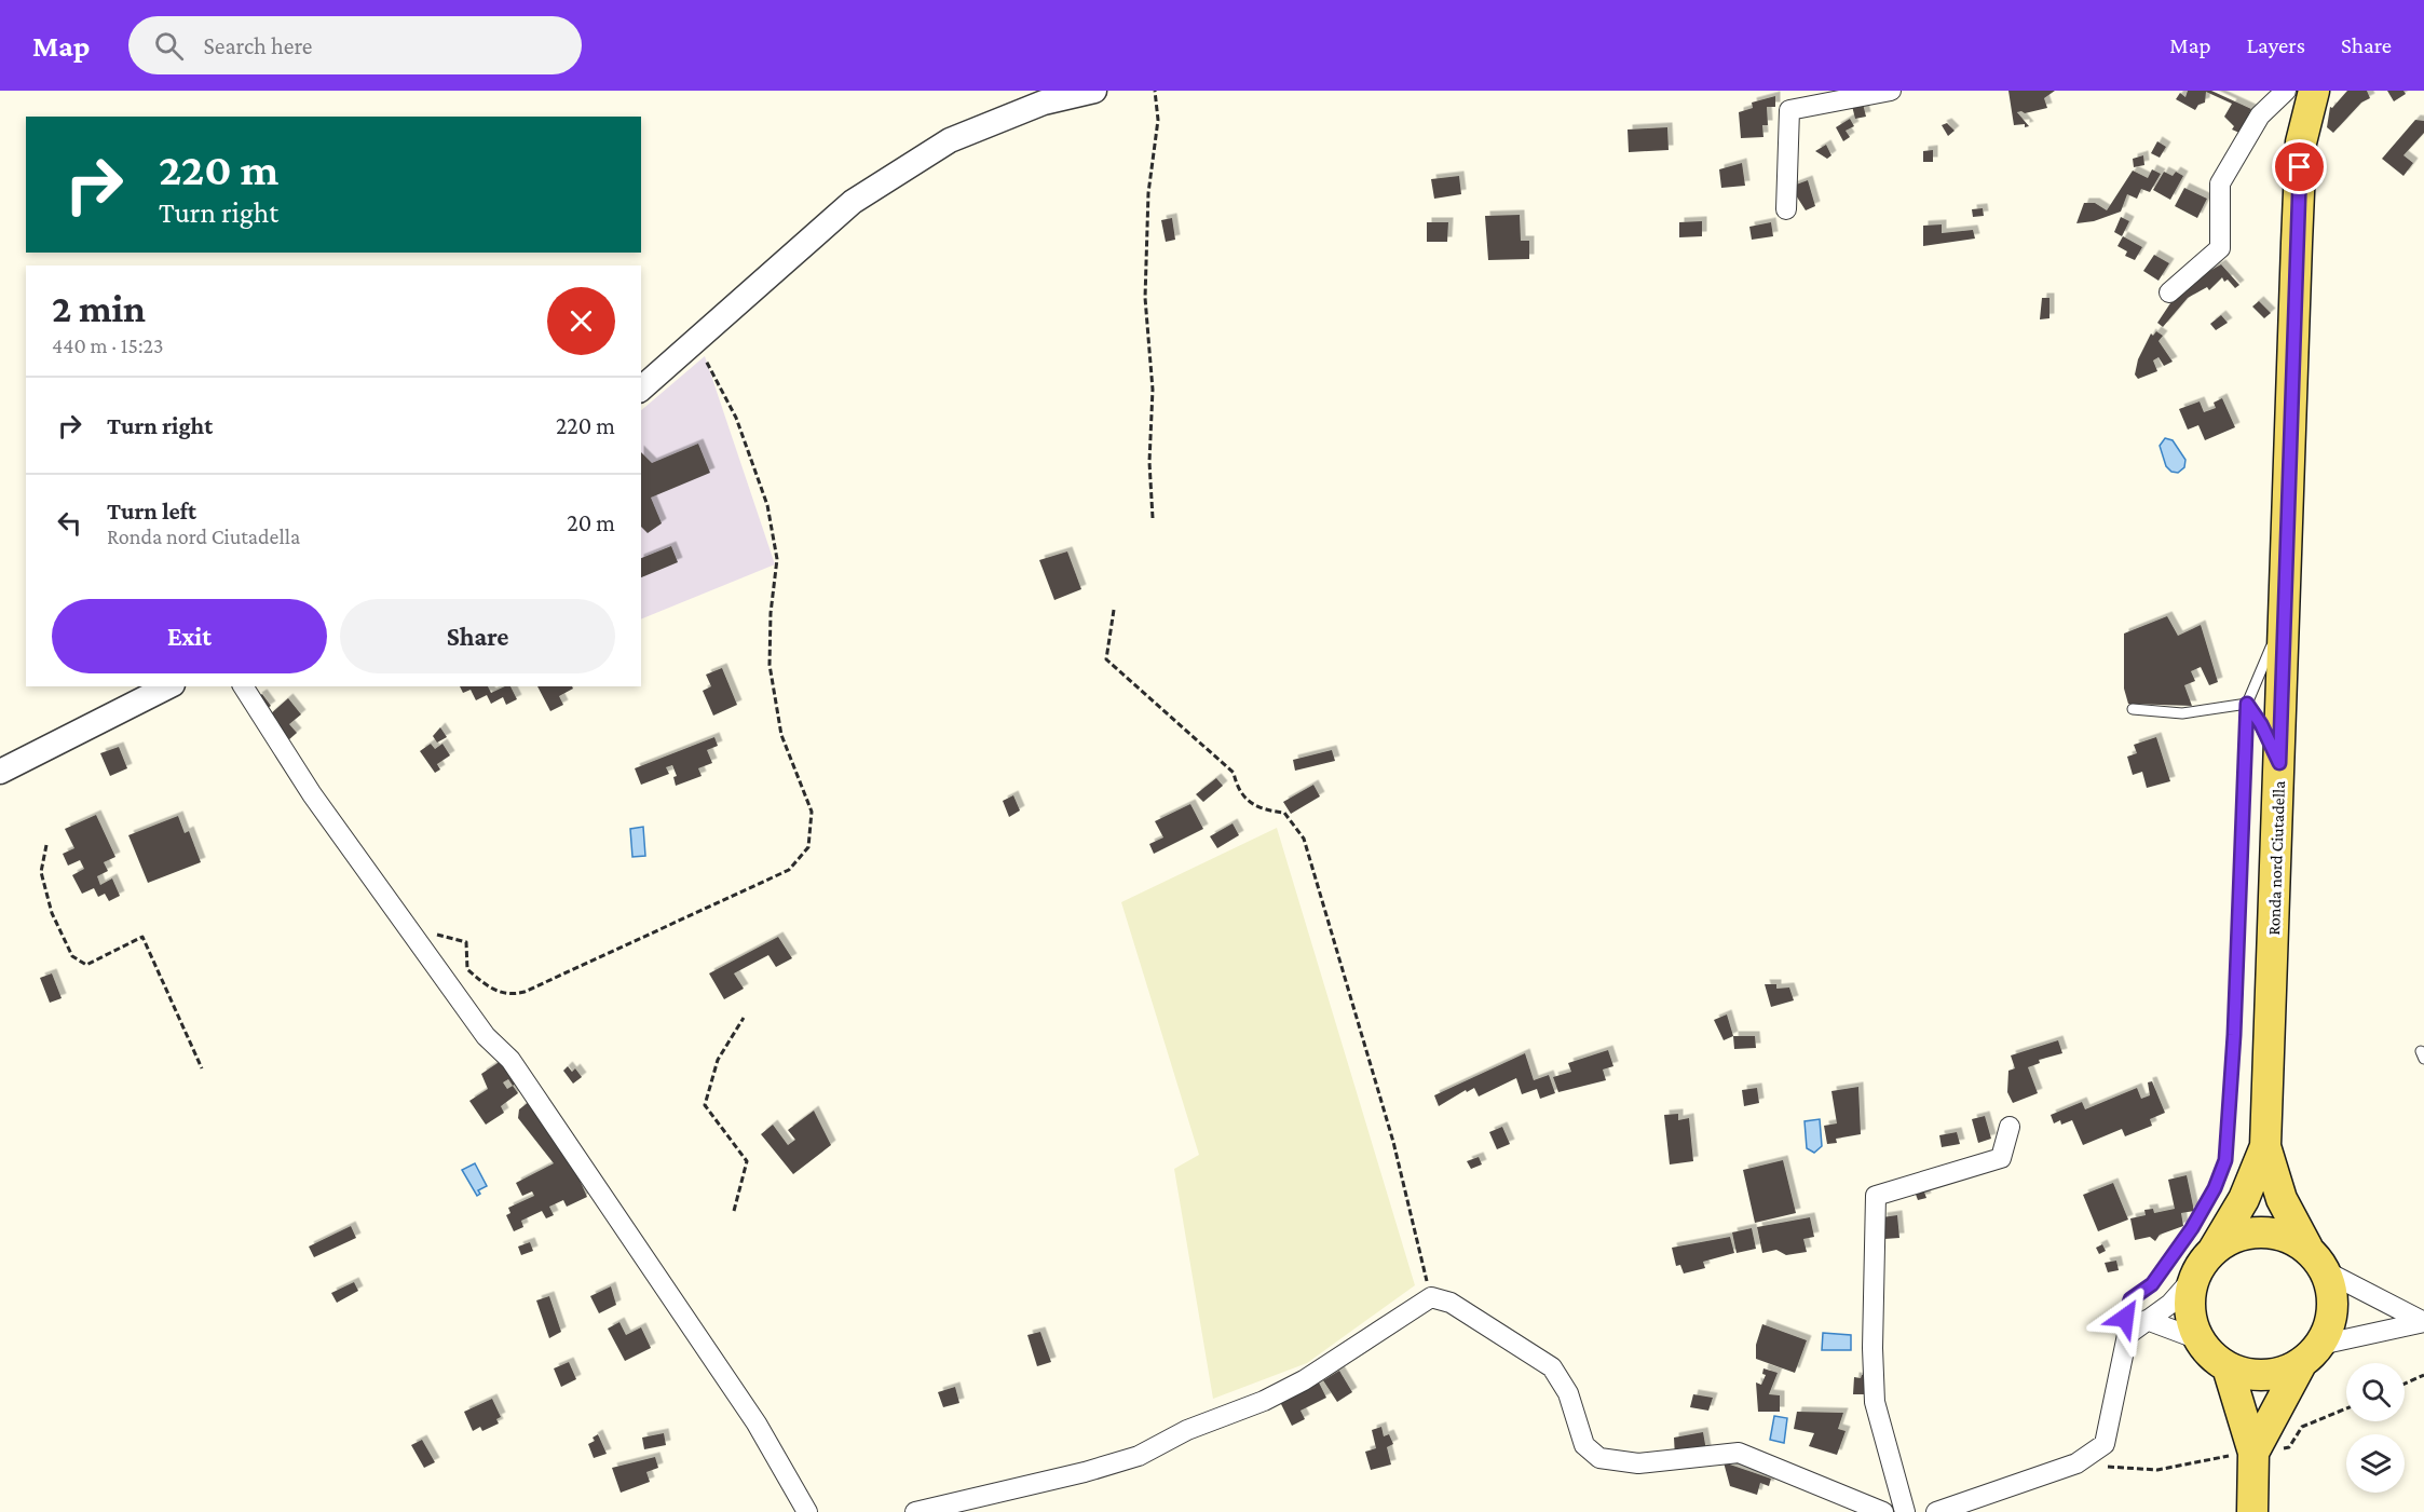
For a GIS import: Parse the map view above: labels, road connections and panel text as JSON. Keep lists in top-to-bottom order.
{
  "streets": {
    "main road": ["Ronda nord Ciutadella"]
  },
  "page": {
    "header": "Map",
    "search": "Search here",
    "nav": ["Map", "Layers", "Share"],
    "turn": ["220 m", "Turn right"],
    "heading": ["2 min", "440 m · 15:23"],
    "list": [
      {
        "name": "Turn right",
        "value": "220 m"
      },
      {
        "name": "Turn left",
        "note": "Ronda nord Ciutadella",
        "value": "20 m"
      }
    ],
    "buttons": ["Exit", "Share"]
  }
}
